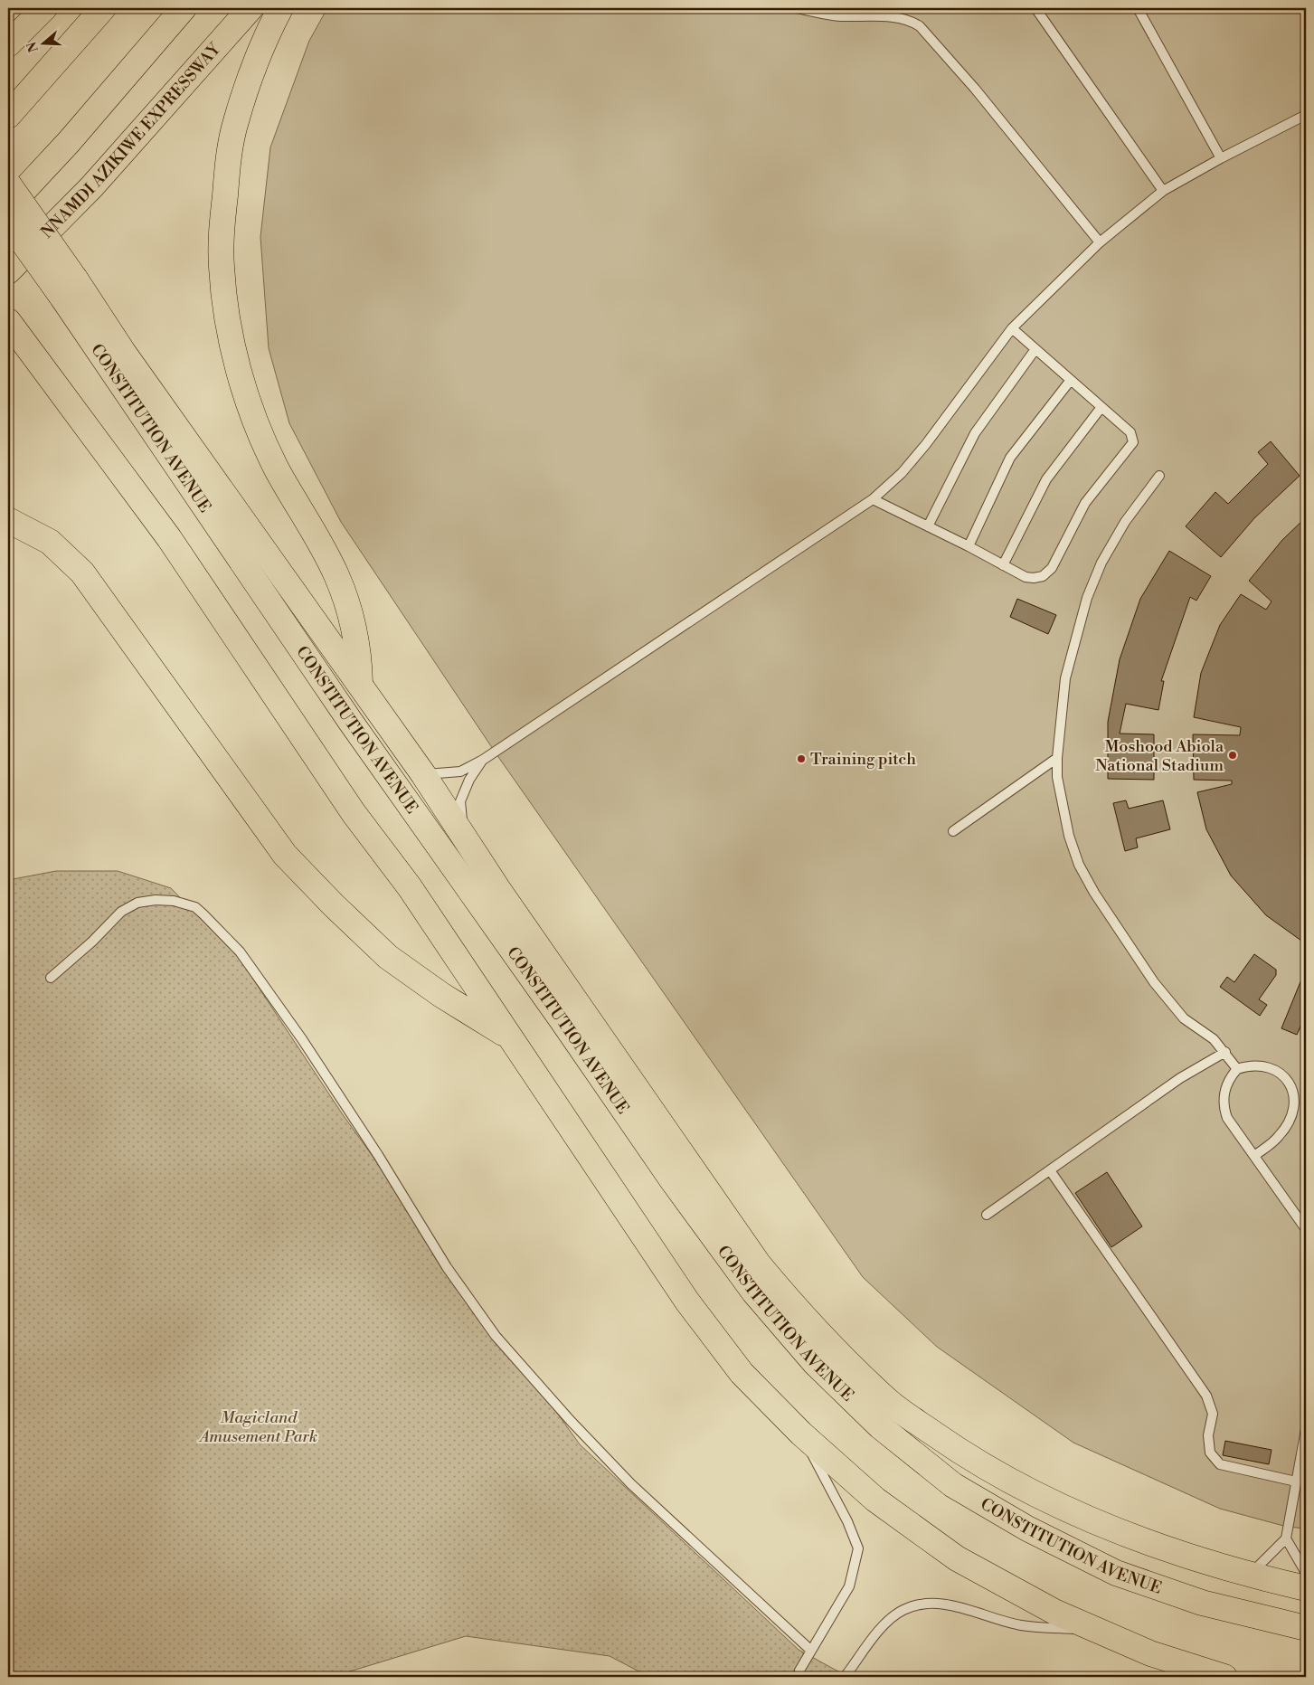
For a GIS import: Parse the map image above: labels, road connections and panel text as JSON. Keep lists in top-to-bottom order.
{
  "streets": {
    "highway": ["NNAMDI AZIKIWE EXPRESSWAY", "CONSTITUTION AVENUE"]
  },
  "parks": ["Magicland Amusement Park"],
  "places": ["Moshood Abiola National Stadium", "Training pitch"],
  "north": "left"
}
